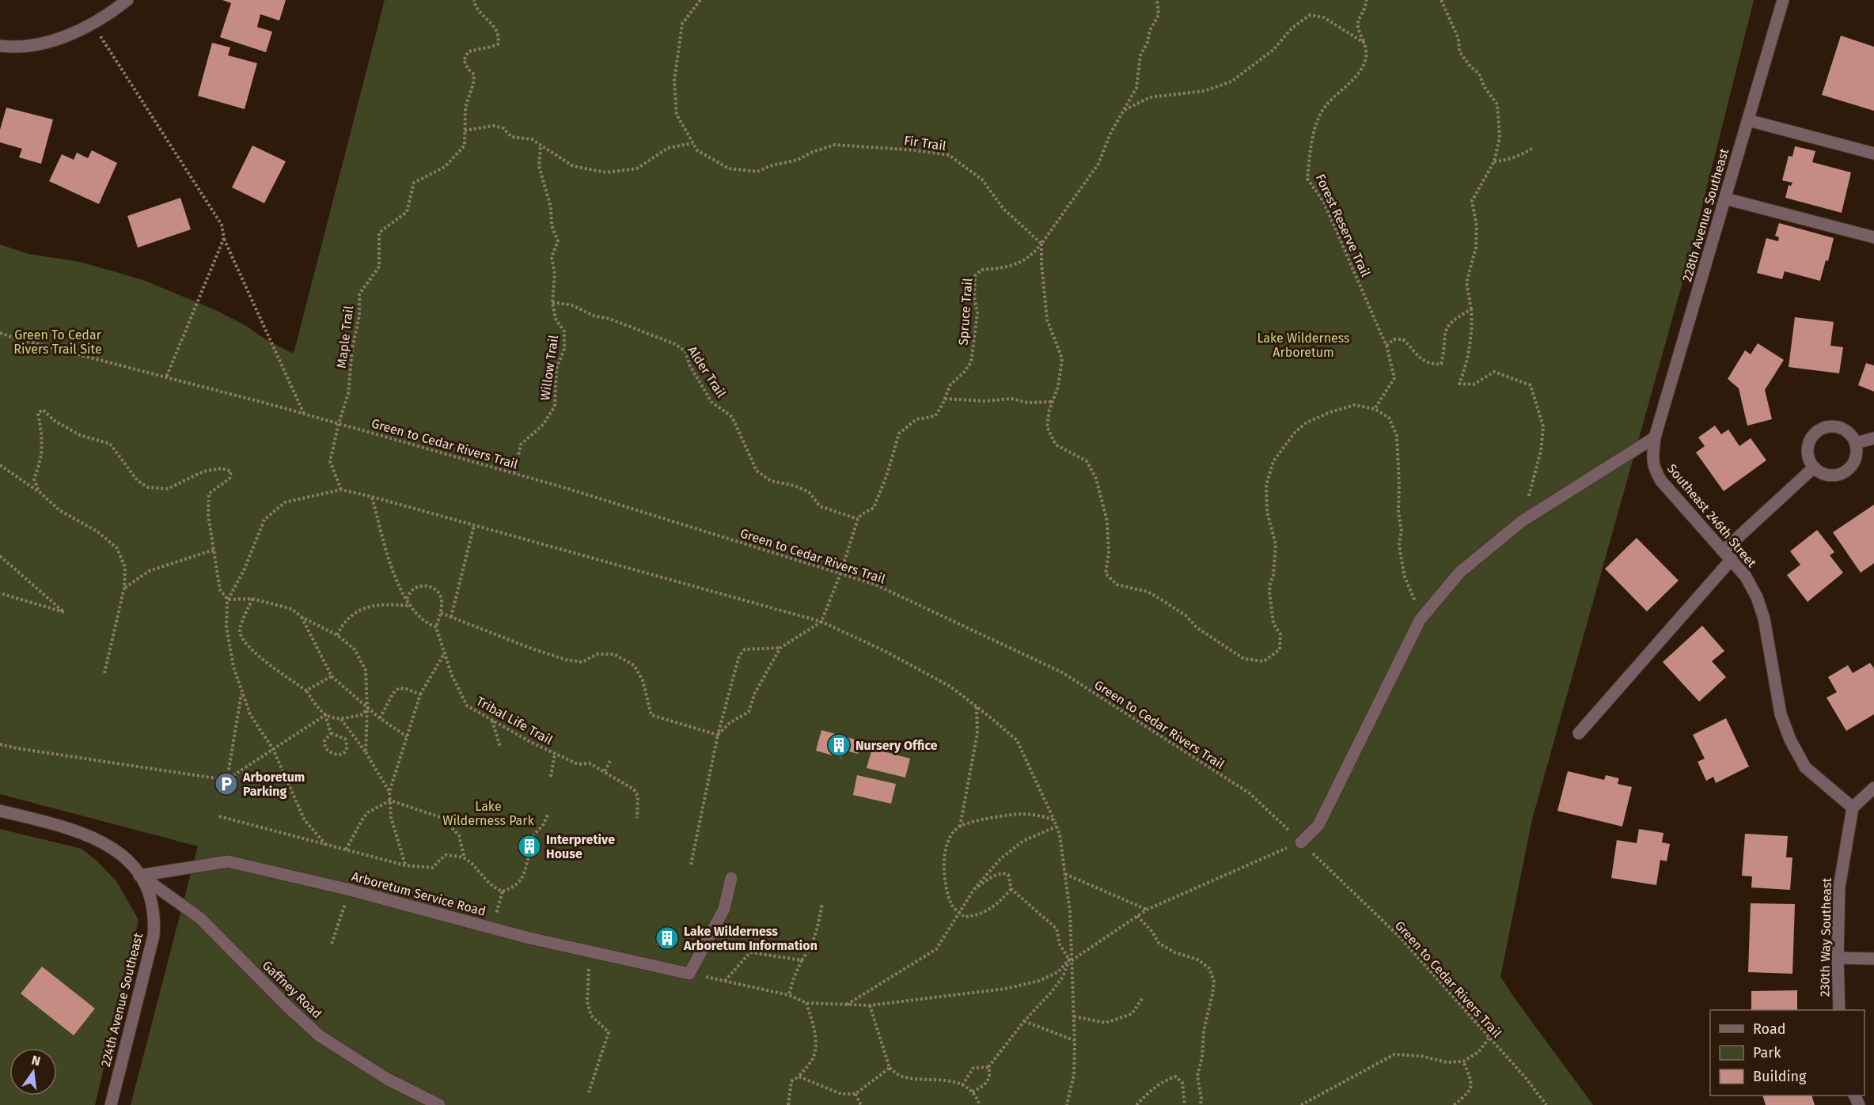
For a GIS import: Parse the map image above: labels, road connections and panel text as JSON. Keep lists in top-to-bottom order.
{
  "streets": {
    "street": [
      "228th Avenue Southeast",
      "Southeast 246th Street",
      "Arboretum Service Road",
      "230th Way Southeast",
      "Gaffney Road",
      "224th Avenue Southeast"
    ],
    "path": [
      "Fir Trail",
      "Forest Reserve Trail",
      "Spruce Trail",
      "Maple Trail",
      "Willow Trail",
      "Alder Trail",
      "Green to Cedar Rivers Trail",
      "Tribal Life Trail"
    ]
  },
  "crossings": [
    ["Fir Trail", "Spruce Trail"],
    ["228th Avenue Southeast", "Southeast 246th Street"],
    ["Spruce Trail", "Alder Trail"],
    ["Maple Trail", "Green to Cedar Rivers Trail"],
    ["Willow Trail", "Alder Trail"],
    ["Willow Trail", "Green to Cedar Rivers Trail"],
    ["Southeast 246th Street", "230th Way Southeast"],
    ["Arboretum Service Road", "Gaffney Road"],
    ["Arboretum Service Road", "224th Avenue Southeast"],
    ["Gaffney Road", "224th Avenue Southeast"]
  ],
  "parks": ["Green To Cedar Rivers Trail Site", "Lake Wilderness Arboretum", "Lake Wilderness Park"],
  "places": {
    "building": ["Nursery Office", "Interpretive House", "Lake Wilderness Arboretum Information"],
    "parking": ["Arboretum Parking"]
  },
  "legend": ["Road", "Park", "Building"],
  "north": "top"
}
